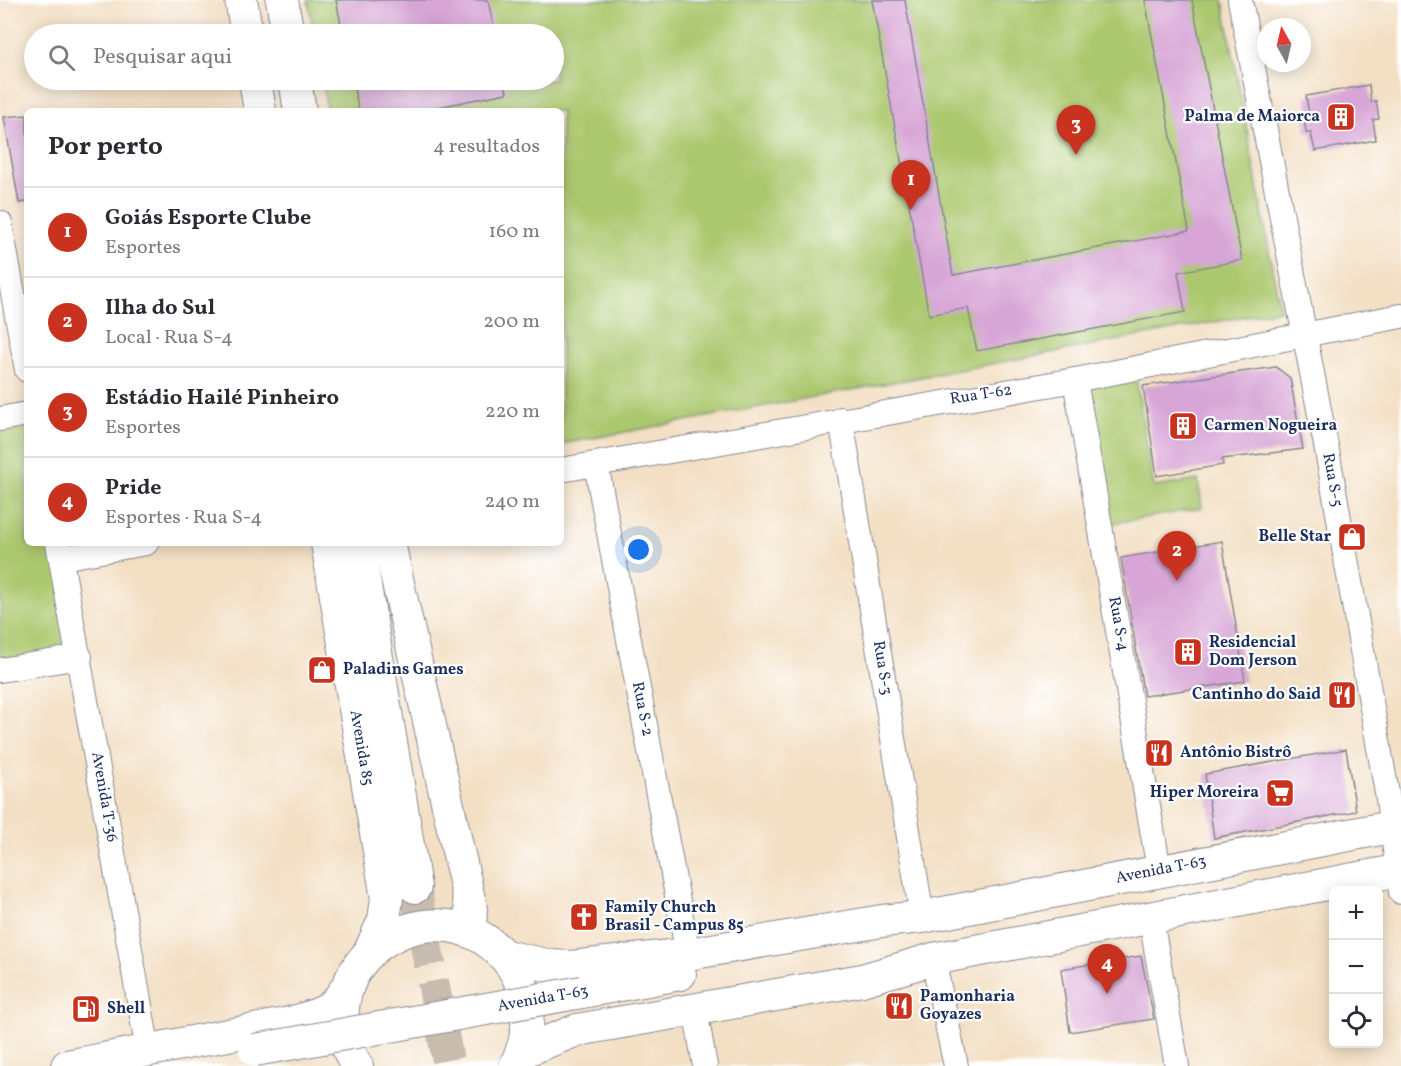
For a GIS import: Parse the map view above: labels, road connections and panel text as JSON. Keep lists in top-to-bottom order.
{
  "streets": {
    "main road": ["Avenida 85", "Avenida T-63"],
    "street": [
      "Rua T-62",
      "Rua S-5",
      "Rua S-4",
      "Rua S-3",
      "Rua S-2",
      "Avenida T-36"
    ]
  },
  "crossings": [
    ["Rua T-62", "Rua S-5"],
    ["Rua T-62", "Rua S-4"],
    ["Rua T-62", "Rua S-3"],
    ["Rua T-62", "Rua S-2"],
    ["Rua S-5", "Avenida T-63"],
    ["Rua S-4", "Avenida T-63"],
    ["Rua S-3", "Avenida T-63"],
    ["Rua S-2", "Avenida T-63"],
    ["Avenida 85", "Avenida T-63"],
    ["Avenida T-36", "Avenida T-63"]
  ],
  "places": {
    "building": ["Palma de Maiorca", "Carmen Nogueira", "Residencial Dom Jerson"],
    "shop": ["Belle Star", "Paladins Games"],
    "restaurant": ["Cantinho do Said", "Antônio Bistrô", "Pamonharia Goyazes"],
    "supermarket": ["Hiper Moreira"],
    "church": ["Family Church Brasil - Campus 85"],
    "fuel station": ["Shell"]
  },
  "north": "top",
  "page": {
    "search": "Pesquisar aqui",
    "pins": [
      "3",
      "1",
      "2",
      "4"
    ],
    "heading": ["Por perto", "4 resultados"],
    "list": [
      {
        "mark": "1",
        "name": "Goiás Esporte Clube",
        "note": "Esportes",
        "value": "160 m"
      },
      {
        "mark": "2",
        "name": "Ilha do Sul",
        "note": "Local · Rua S-4",
        "value": "200 m"
      },
      {
        "mark": "3",
        "name": "Estádio Hailé Pinheiro",
        "note": "Esportes",
        "value": "220 m"
      },
      {
        "mark": "4",
        "name": "Pride",
        "note": "Esportes · Rua S-4",
        "value": "240 m"
      }
    ],
    "map_buttons": ["+", "−"]
  }
}
